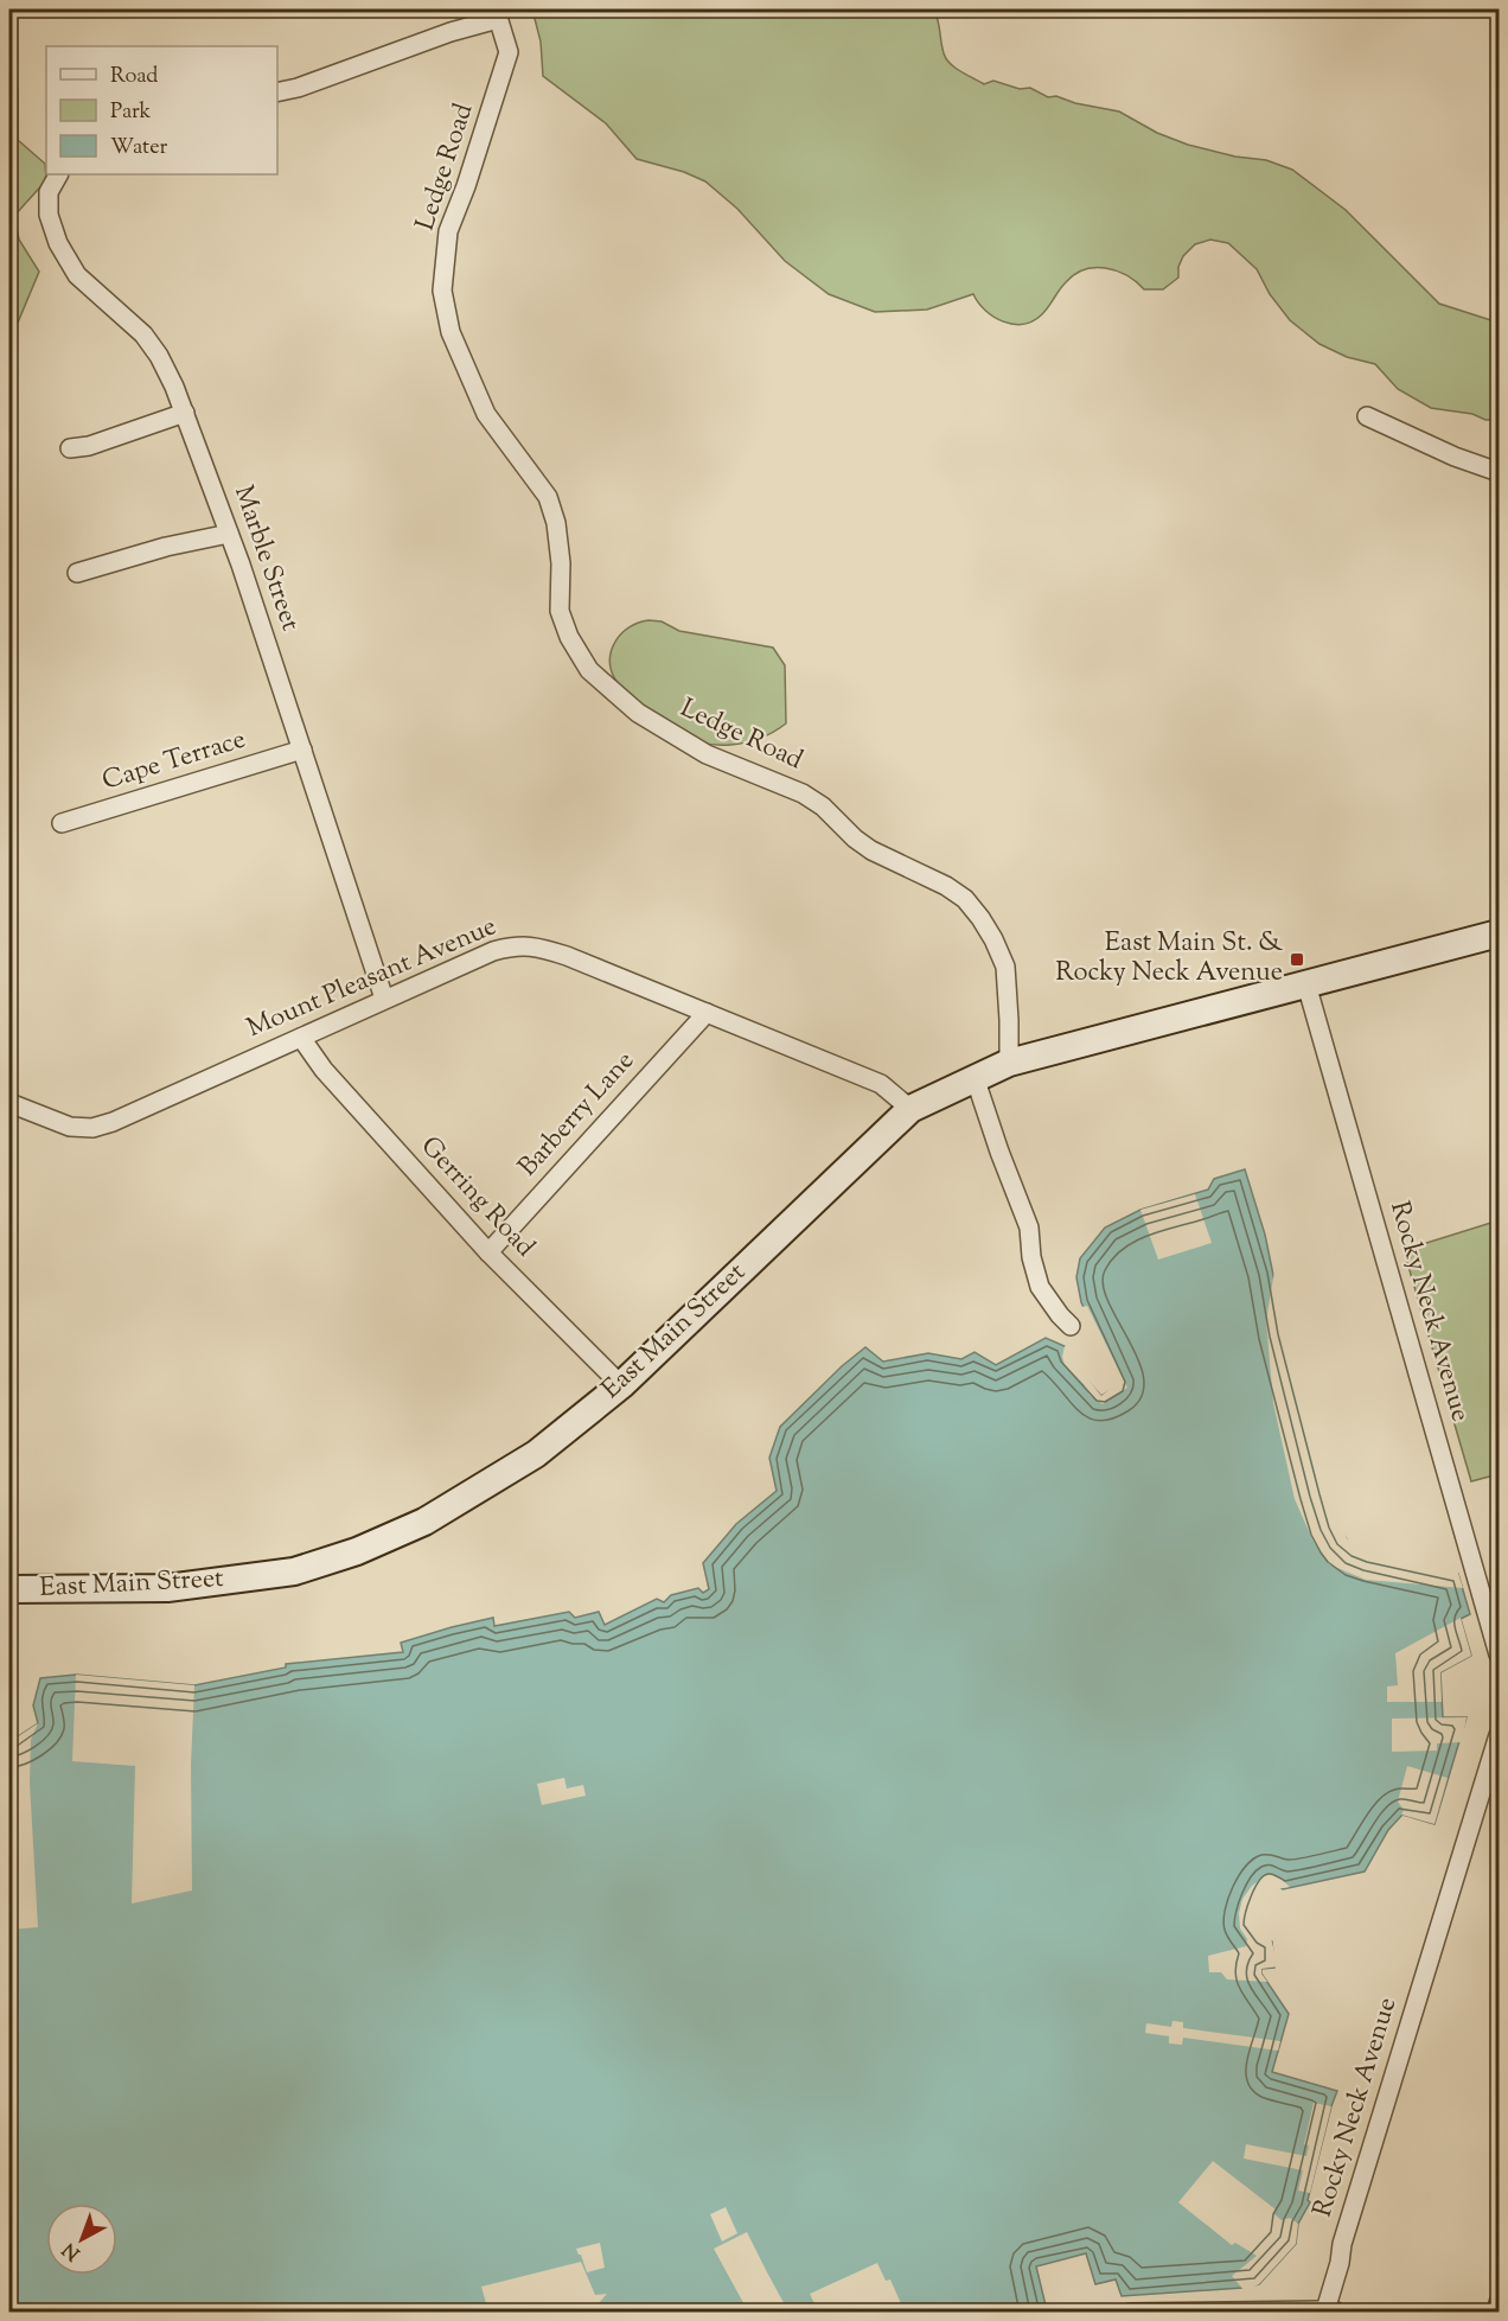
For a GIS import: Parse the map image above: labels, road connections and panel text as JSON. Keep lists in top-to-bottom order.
{
  "streets": {
    "main road": ["East Main Street"],
    "street": [
      "Ledge Road",
      "Marble Street",
      "Cape Terrace",
      "Mount Pleasant Avenue",
      "Barberry Lane",
      "Gerring Road",
      "Rocky Neck Avenue"
    ]
  },
  "crossings": [
    ["Ledge Road", "East Main Street"],
    ["Marble Street", "Cape Terrace"],
    ["Marble Street", "Mount Pleasant Avenue"],
    ["Mount Pleasant Avenue", "Barberry Lane"],
    ["Mount Pleasant Avenue", "Gerring Road"],
    ["Mount Pleasant Avenue", "East Main Street"],
    ["Barberry Lane", "Gerring Road"],
    ["Gerring Road", "East Main Street"],
    ["Rocky Neck Avenue", "East Main Street"]
  ],
  "places": {
    "transit": ["East Main St. & Rocky Neck Avenue"]
  },
  "legend": ["Road", "Park", "Water"],
  "north": "bottom left"
}
